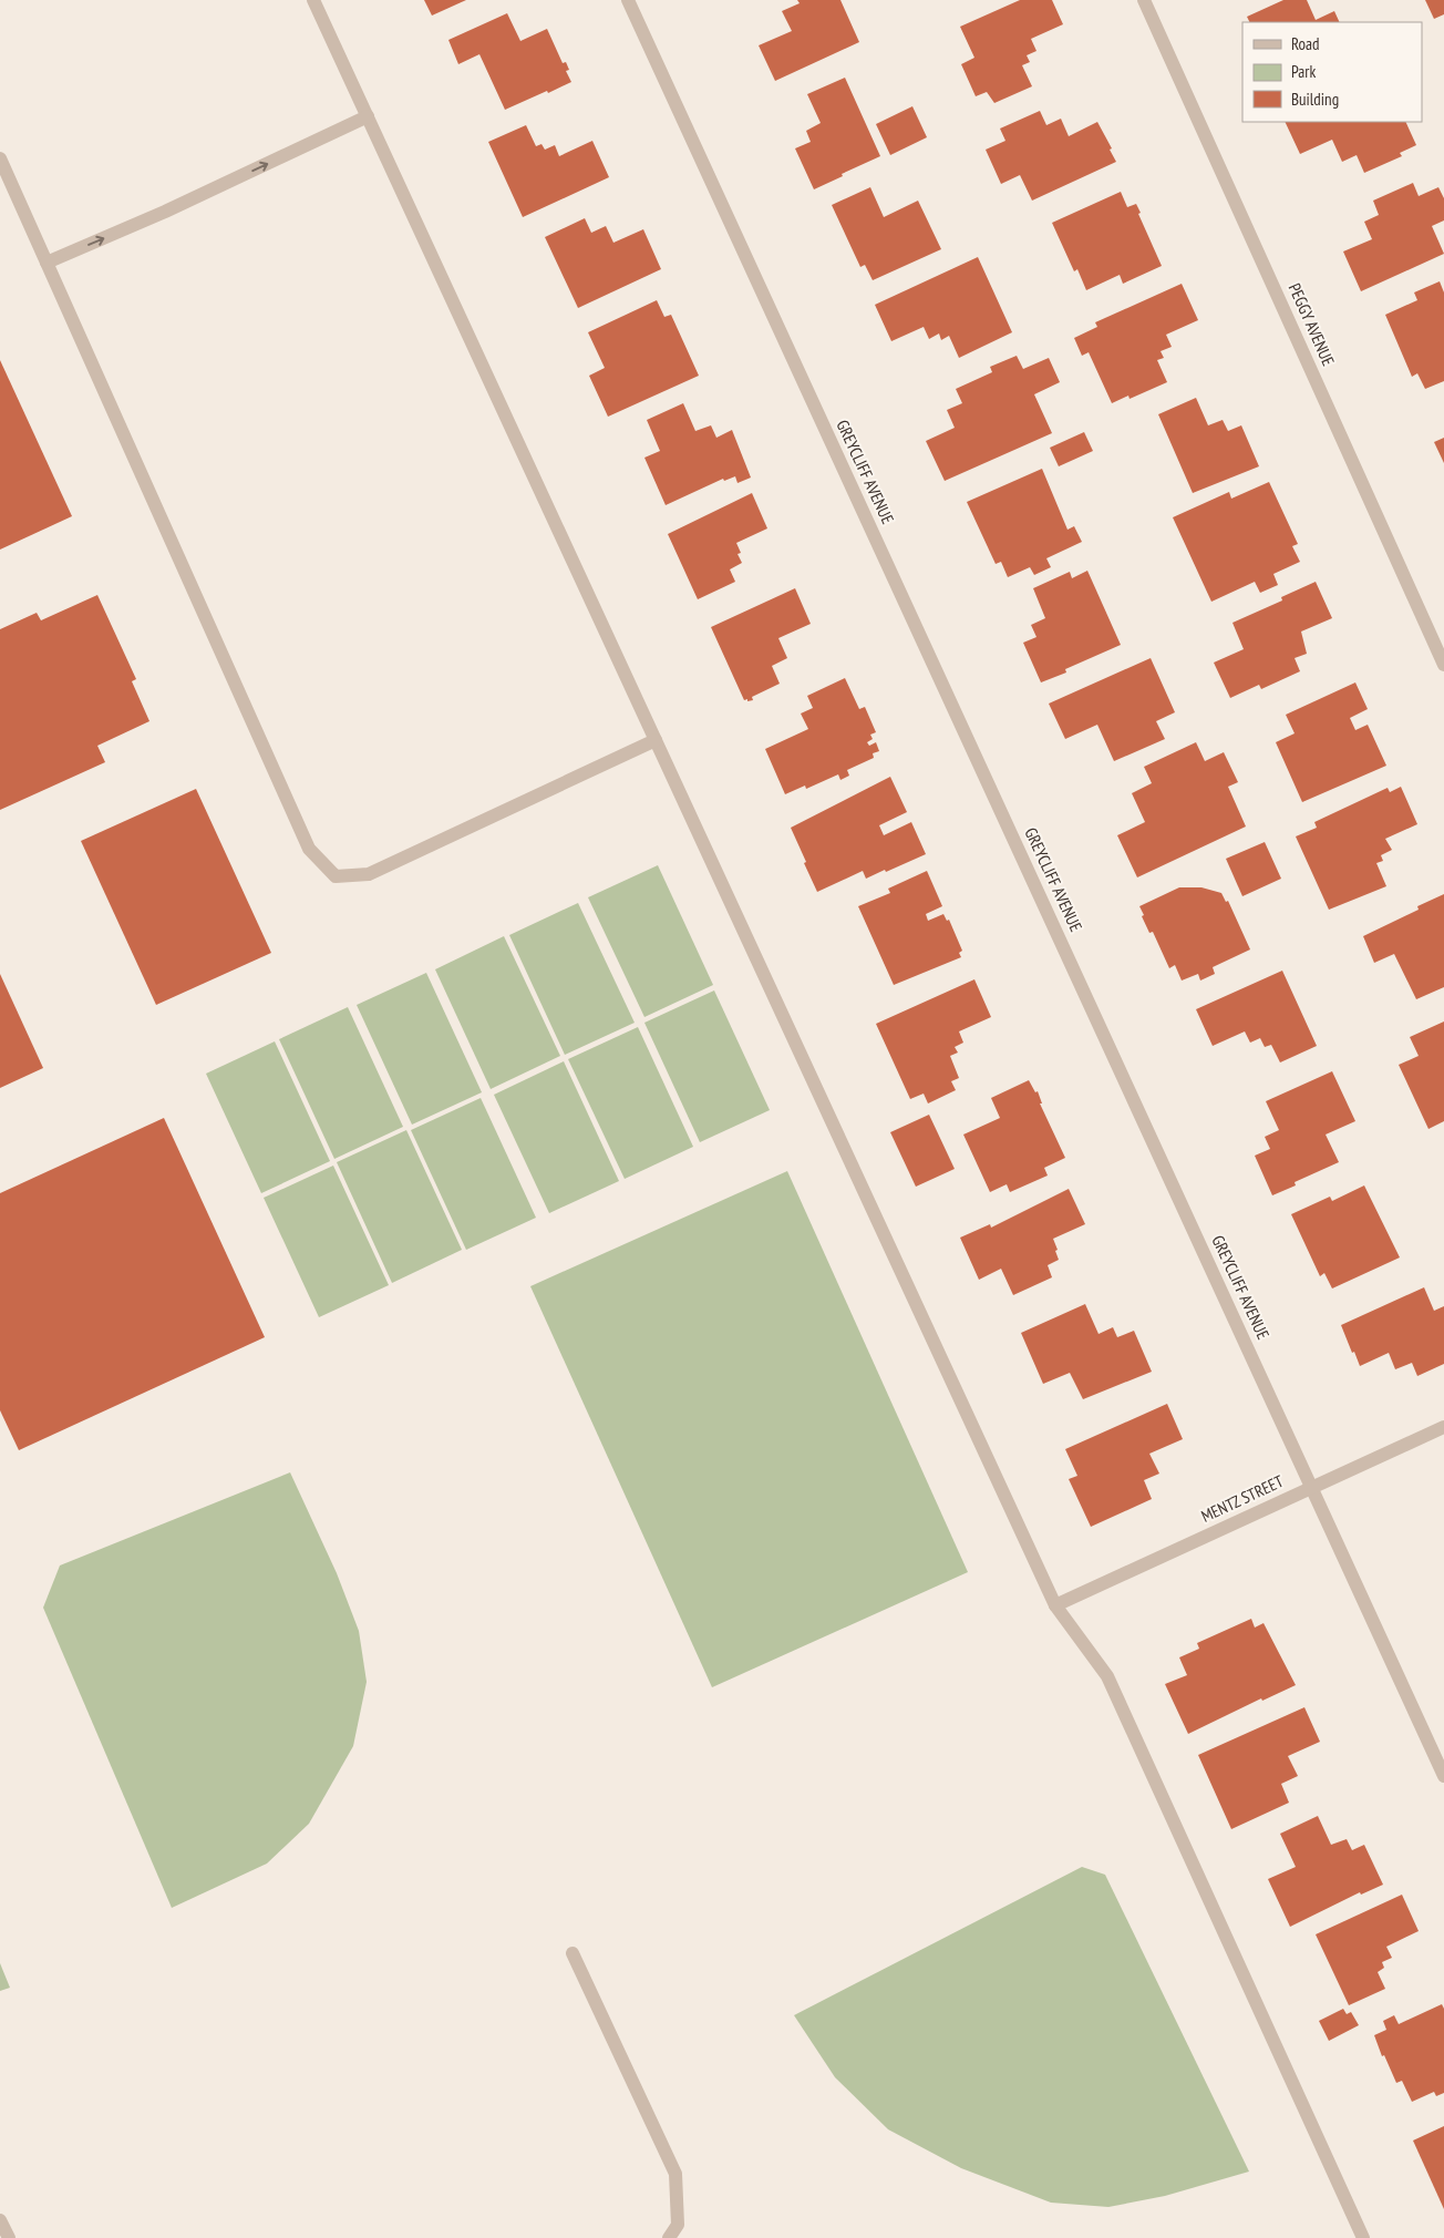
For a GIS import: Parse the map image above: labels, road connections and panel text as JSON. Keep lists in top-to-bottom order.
{
  "streets": {
    "street": ["PEGGY AVENUE", "GREYCLIFF AVENUE", "MENTZ STREET"]
  },
  "crossings": [
    ["GREYCLIFF AVENUE", "MENTZ STREET"]
  ],
  "legend": ["Road", "Park", "Building"]
}
